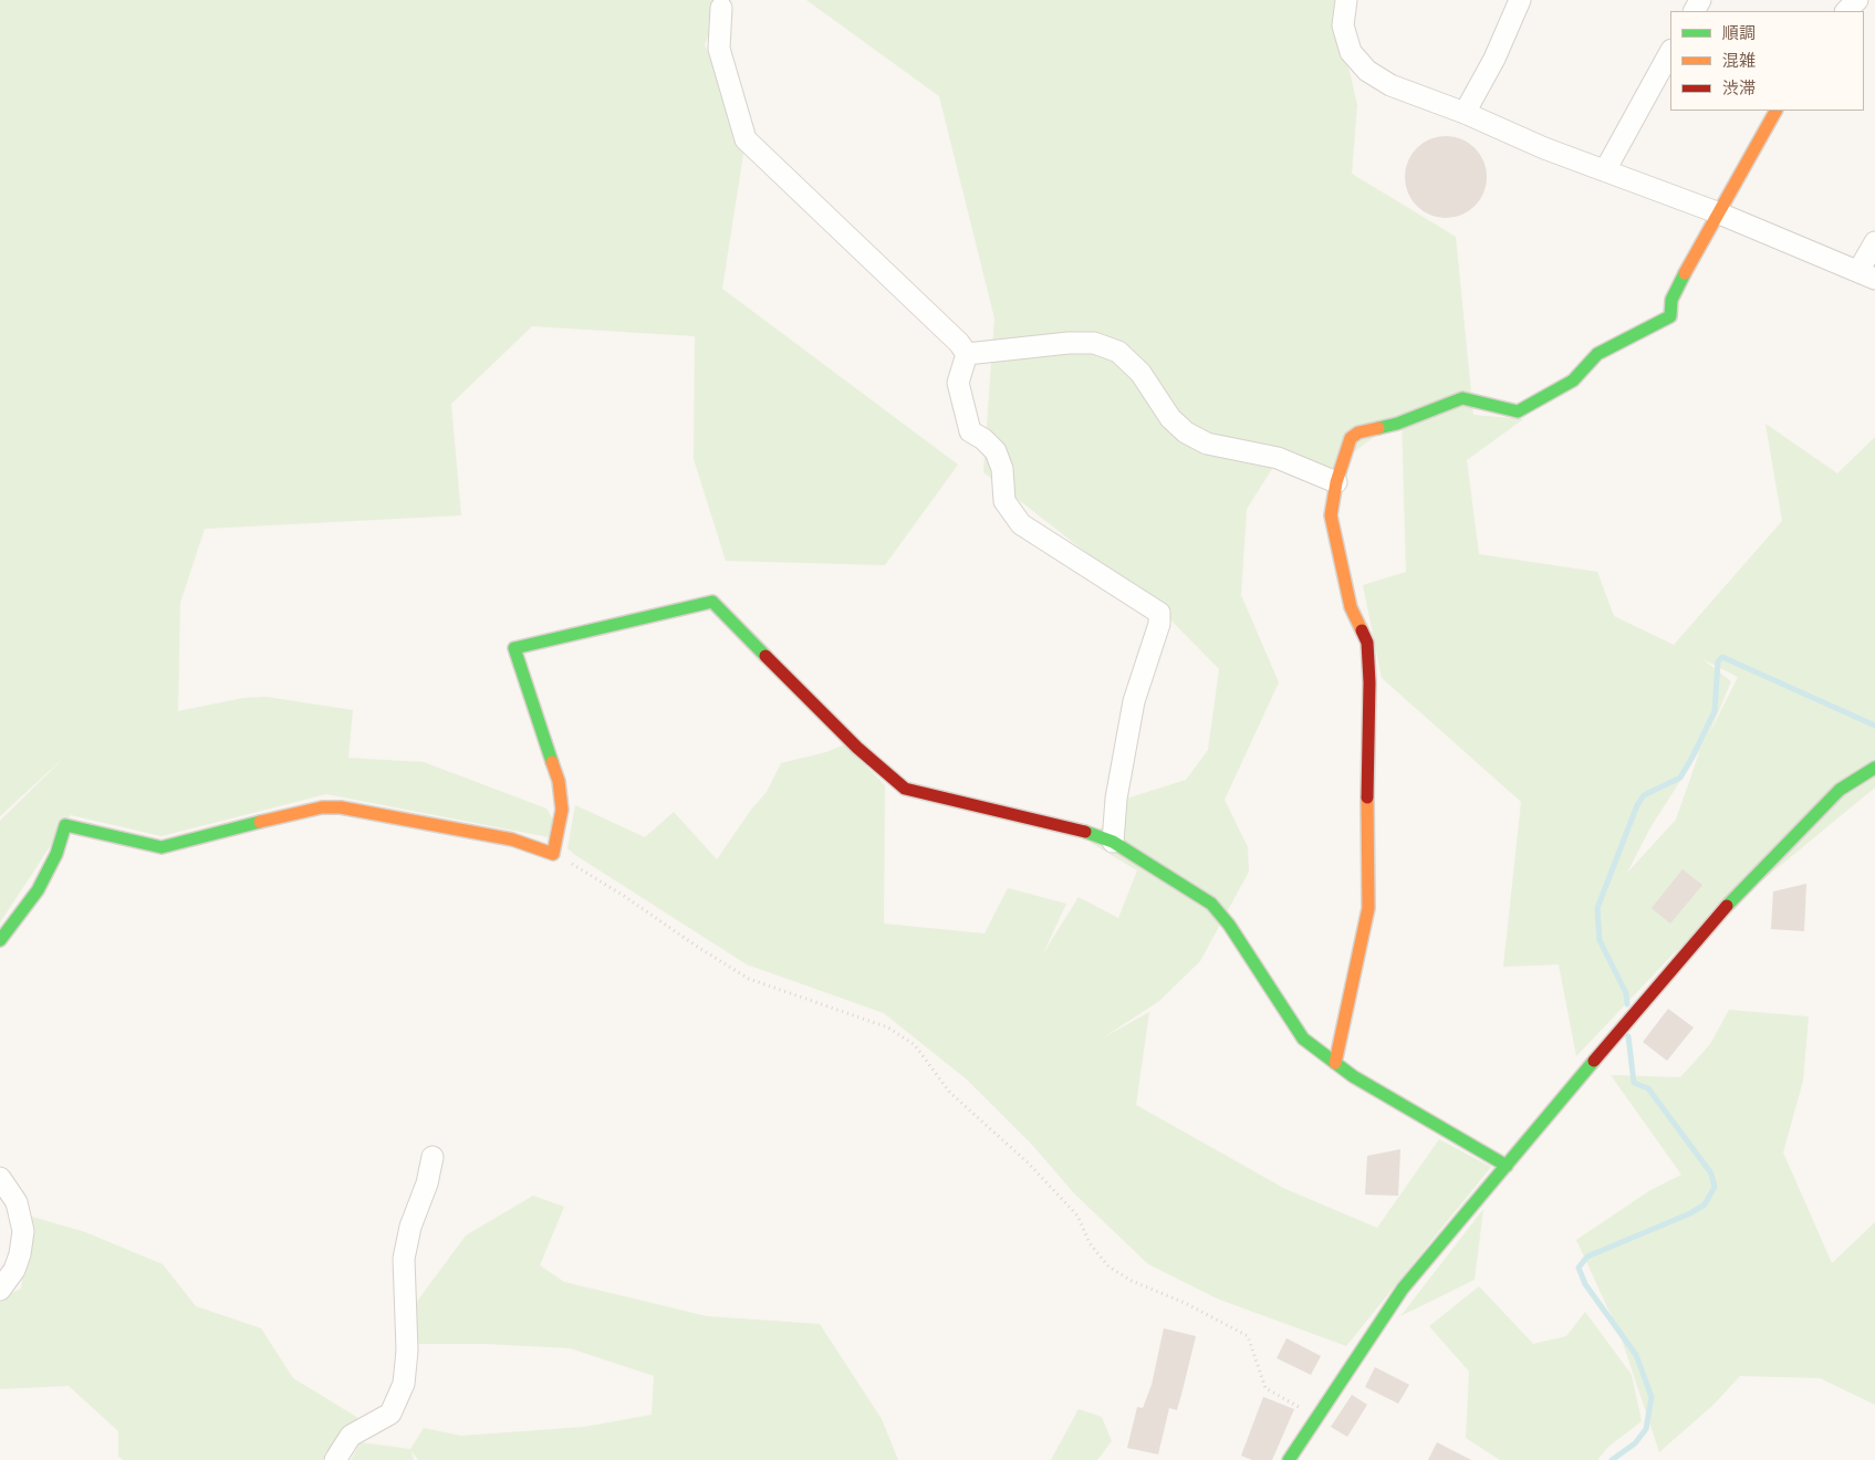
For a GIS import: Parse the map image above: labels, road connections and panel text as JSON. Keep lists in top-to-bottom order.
{
  "legend": ["順調", "混雑", "渋滞"]
}
